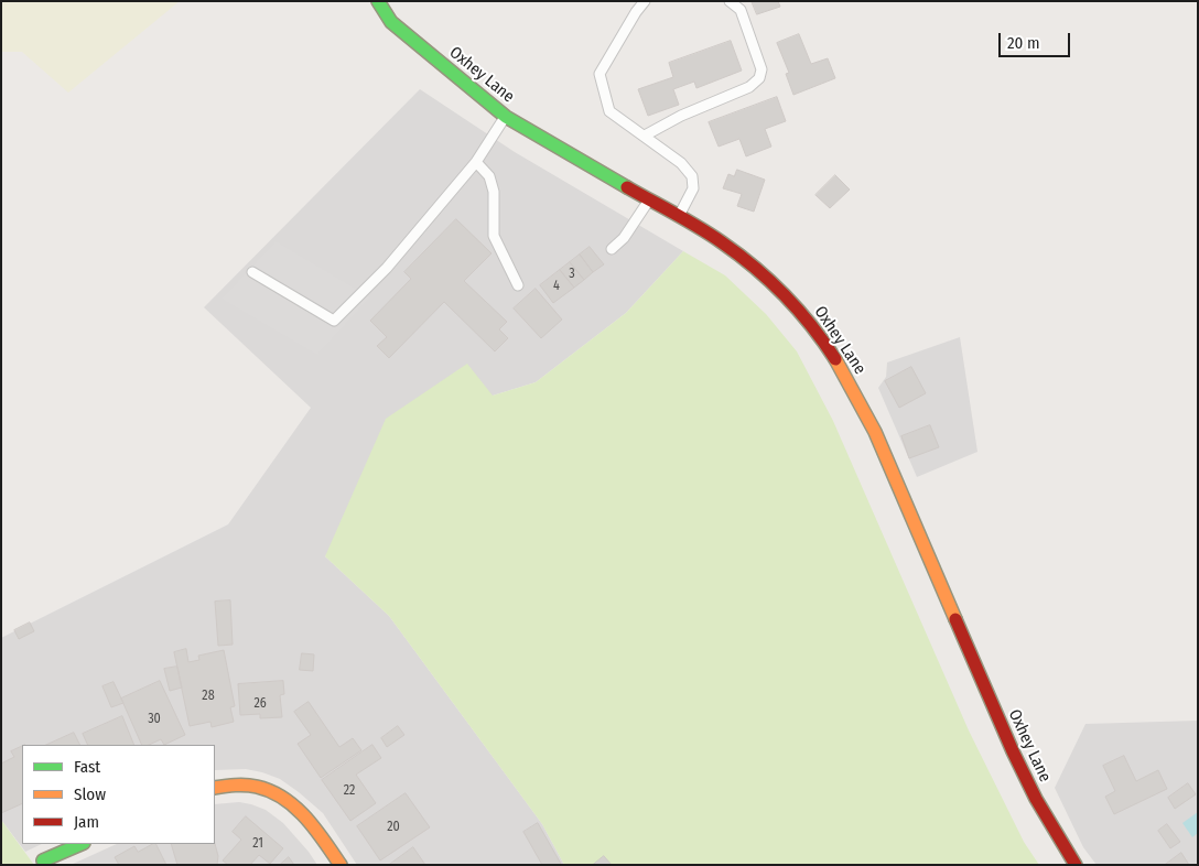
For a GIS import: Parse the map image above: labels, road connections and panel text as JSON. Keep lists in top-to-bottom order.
{
  "streets": {
    "main road": ["Oxhey Lane"]
  },
  "house_numbers": [
    "3",
    "4",
    "28",
    "26",
    "30",
    "22",
    "20",
    "21"
  ],
  "legend": ["Fast", "Slow", "Jam"],
  "scale_bar": "20 m"
}
